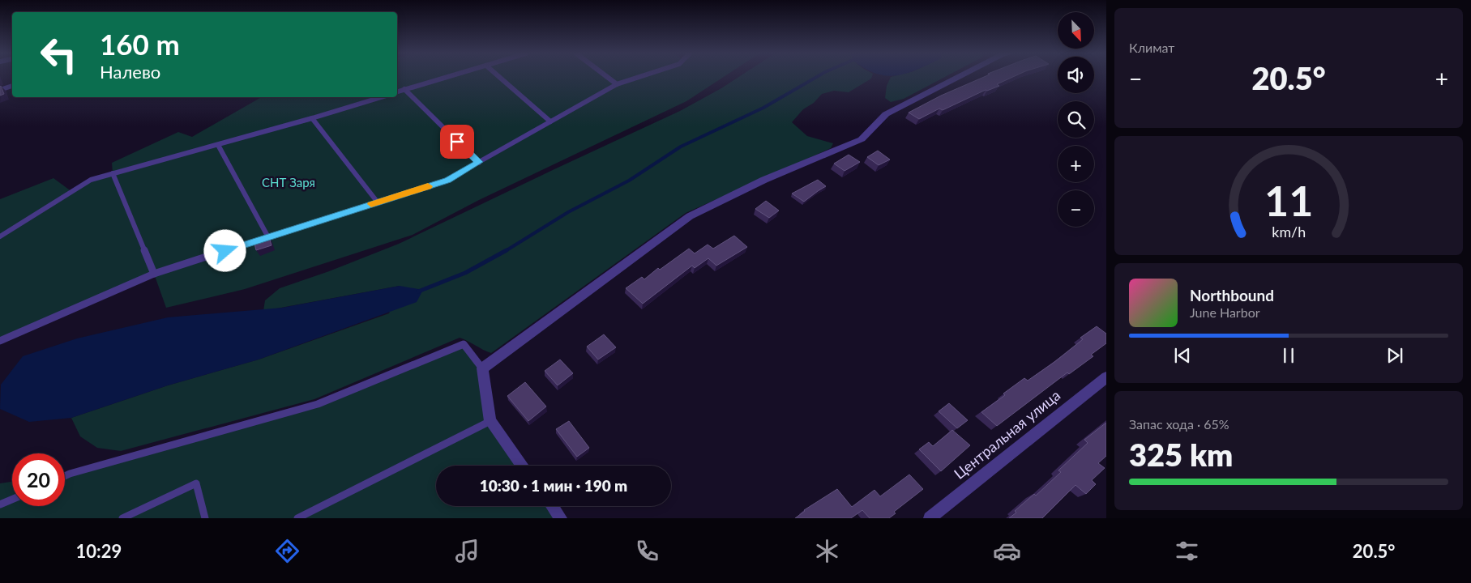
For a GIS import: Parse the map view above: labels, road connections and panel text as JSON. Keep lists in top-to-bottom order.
{
  "streets": {
    "street": ["Центральная улица"]
  },
  "parks": ["СНТ Заря"],
  "north": "bottom right",
  "page": {
    "tile": [
      "Климат",
      ["Запас хода · 65%", "325 km"]
    ],
    "map_buttons": ["+", "−"],
    "turn": ["160 m", "Налево"],
    "heat": ["−", "20.5°", "+"],
    "song": ["Northbound", "June Harbor"],
    "limit": "20",
    "trip": "10:30 · 1 мин · 190 m",
    "tabs": ["10:29", "20.5°"],
    "gauge": ["11", "km/h"]
  }
}
